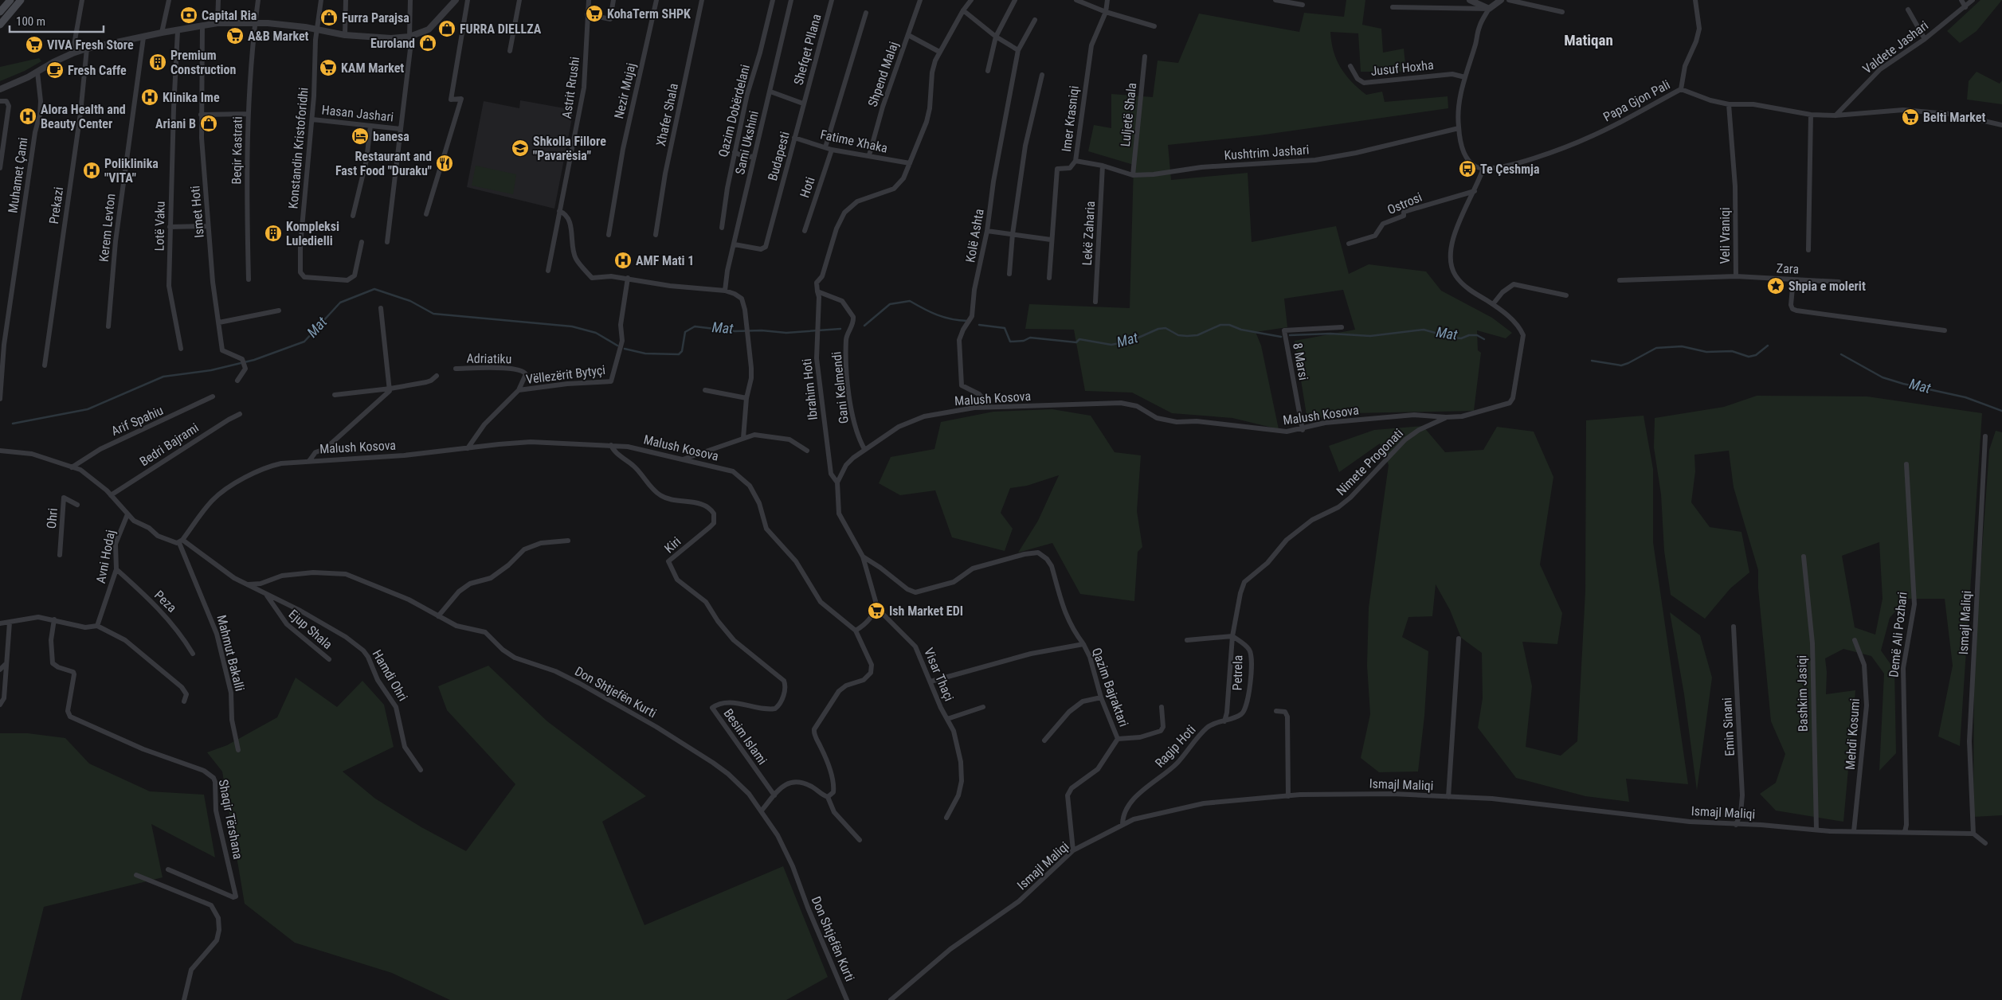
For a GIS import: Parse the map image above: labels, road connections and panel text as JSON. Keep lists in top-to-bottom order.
{
  "streets": {
    "street": [
      "Valdete Jashari",
      "Shefqet Pllana",
      "Jusuf Hoxha",
      "Shpend Malaj",
      "Astrit Rrushi",
      "Nezir Mujaj",
      "Papa Gjon Pali",
      "Qazim Dobërdelani",
      "Hasan Jashari",
      "Xhafer Shala",
      "Luljetë Shala",
      "Imer Krasniqi",
      "Fatime Xhaka",
      "Sami Ukshini",
      "Konstandin Kristoforidhi",
      "Beqir Kastrati",
      "Kushtrim Jashari",
      "Budapesti",
      "Muhamet Çami",
      "Hoti",
      "Ostrosi",
      "Prekazi",
      "Ismet Hoti",
      "Lotë Vaku",
      "Kerem Levton",
      "Lekë Zaharia",
      "Kolë Ashta",
      "Veli Vraniqi",
      "Zara",
      "Adriatiku",
      "8 Marsi",
      "Vëllezërit Bytyçi",
      "Gani Kelmendi",
      "Ibrahim Hoti",
      "Malush Kosova",
      "Arif Spahiu",
      "Bedri Bajrami",
      "Nimete Progonati",
      "Ohri",
      "Kiri",
      "Avni Hodaj",
      "Peza",
      "Ismajl Maliqi",
      "Ejup Shala",
      "Demë Ali Pozhari",
      "Mahmut Bakalli",
      "Petrela",
      "Visar Thaçi",
      "Hamdi Ohri",
      "Qazim Bajraktari",
      "Don Shtjefën Kurti",
      "Bashkim Jasiqi",
      "Emin Sinani",
      "Mehdi Kosumi",
      "Besim Islami",
      "Ragip Hoti",
      "Shaqir Tërshana"
    ]
  },
  "crossings": [
    ["Valdete Jashari", "Papa Gjon Pali"],
    ["Shefqet Pllana", "Budapesti"],
    ["Shpend Malaj", "Fatime Xhaka"],
    ["Papa Gjon Pali", "Veli Vraniqi"],
    ["Papa Gjon Pali", "Malush Kosova"],
    ["Hasan Jashari", "Konstandin Kristoforidhi"],
    ["Luljetë Shala", "Kushtrim Jashari"],
    ["Imer Krasniqi", "Kushtrim Jashari"],
    ["Fatime Xhaka", "Budapesti"],
    ["Fatime Xhaka", "Hoti"],
    ["Sami Ukshini", "Budapesti"],
    ["Kushtrim Jashari", "Lekë Zaharia"],
    ["Ostrosi", "Malush Kosova"],
    ["Kolë Ashta", "Malush Kosova"],
    ["Veli Vraniqi", "Zara"],
    ["Adriatiku", "Vëllezërit Bytyçi"],
    ["8 Marsi", "Malush Kosova"],
    ["Vëllezërit Bytyçi", "Malush Kosova"],
    ["Gani Kelmendi", "Ibrahim Hoti"],
    ["Gani Kelmendi", "Malush Kosova"],
    ["Ibrahim Hoti", "Malush Kosova"],
    ["Malush Kosova", "Nimete Progonati"],
    ["Malush Kosova", "Kiri"],
    ["Malush Kosova", "Mahmut Bakalli"],
    ["Malush Kosova", "Visar Thaçi"],
    ["Nimete Progonati", "Petrela"],
    ["Nimete Progonati", "Ragip Hoti"],
    ["Kiri", "Besim Islami"],
    ["Avni Hodaj", "Peza"],
    ["Ismajl Maliqi", "Demë Ali Pozhari"],
    ["Ismajl Maliqi", "Qazim Bajraktari"],
    ["Ismajl Maliqi", "Bashkim Jasiqi"],
    ["Ismajl Maliqi", "Emin Sinani"],
    ["Ismajl Maliqi", "Mehdi Kosumi"],
    ["Ismajl Maliqi", "Ragip Hoti"],
    ["Ejup Shala", "Hamdi Ohri"],
    ["Petrela", "Ragip Hoti"],
    ["Visar Thaçi", "Qazim Bajraktari"]
  ],
  "districts": ["Matiqan"],
  "water": ["Mat"],
  "places": {
    "supermarket": [
      "KohaTerm SHPK",
      "A&B Market",
      "VIVA Fresh Store",
      "KAM Market",
      "Belti Market",
      "Ish Market EDI"
    ],
    "bank": ["Capital Ria"],
    "shop": [
      "Furra Parajsa",
      "FURRA DIELLZA",
      "Euroland",
      "Ariani B"
    ],
    "building": ["Premium Construction", "Kompleksi Luledielli"],
    "cafe": ["Fresh Caffe"],
    "hospital": [
      "Klinika Ime",
      "Alora Health and Beauty Center",
      "Poliklinika \"VITA\"",
      "AMF Mati 1"
    ],
    "hotel": ["banesa"],
    "school or university": ["Shkolla Fillore \"Pavarësia\""],
    "restaurant": ["Restaurant and Fast Food \"Duraku\""],
    "bus stop": ["Te Çeshmja"],
    "place": ["Shpia e molerit"]
  },
  "scale_bar": "100 m"
}
